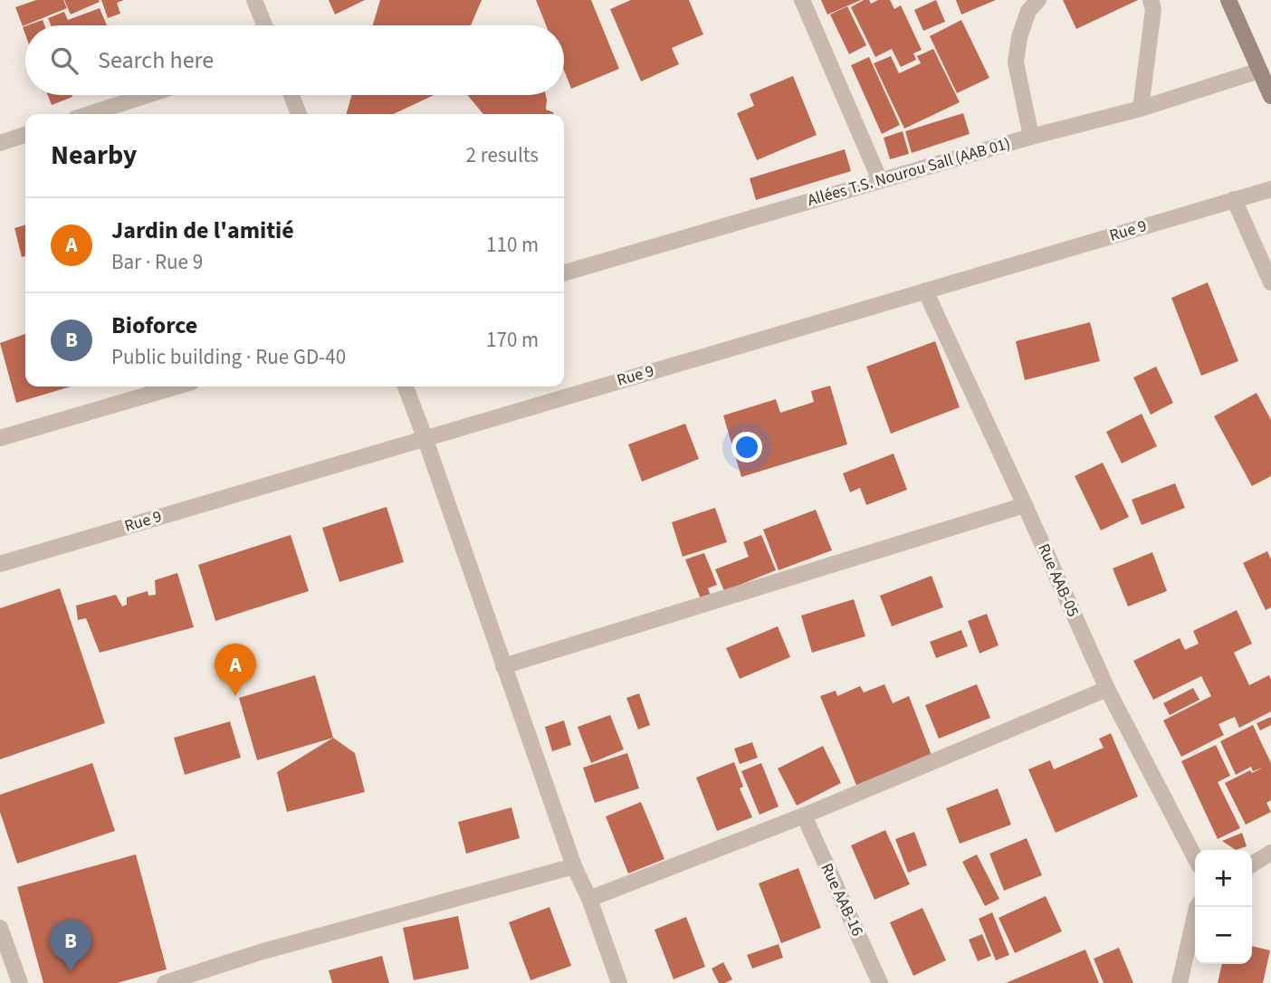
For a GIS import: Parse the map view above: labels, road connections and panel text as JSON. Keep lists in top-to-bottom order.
{
  "streets": {
    "street": [
      "Allées T.S. Nourou Sall (AAB 01)",
      "Rue 9",
      "Rue AAB-05",
      "Rue AAB-16"
    ]
  },
  "crossings": [
    ["Rue 9", "Rue AAB-05"]
  ],
  "page": {
    "search": "Search here",
    "heading": ["Nearby", "2 results"],
    "list": [
      {
        "mark": "A",
        "name": "Jardin de l'amitié",
        "note": "Bar · Rue 9",
        "value": "110 m"
      },
      {
        "mark": "B",
        "name": "Bioforce",
        "note": "Public building · Rue GD-40",
        "value": "170 m"
      }
    ],
    "pins": ["A", "B"],
    "map_buttons": ["+", "−"]
  }
}
